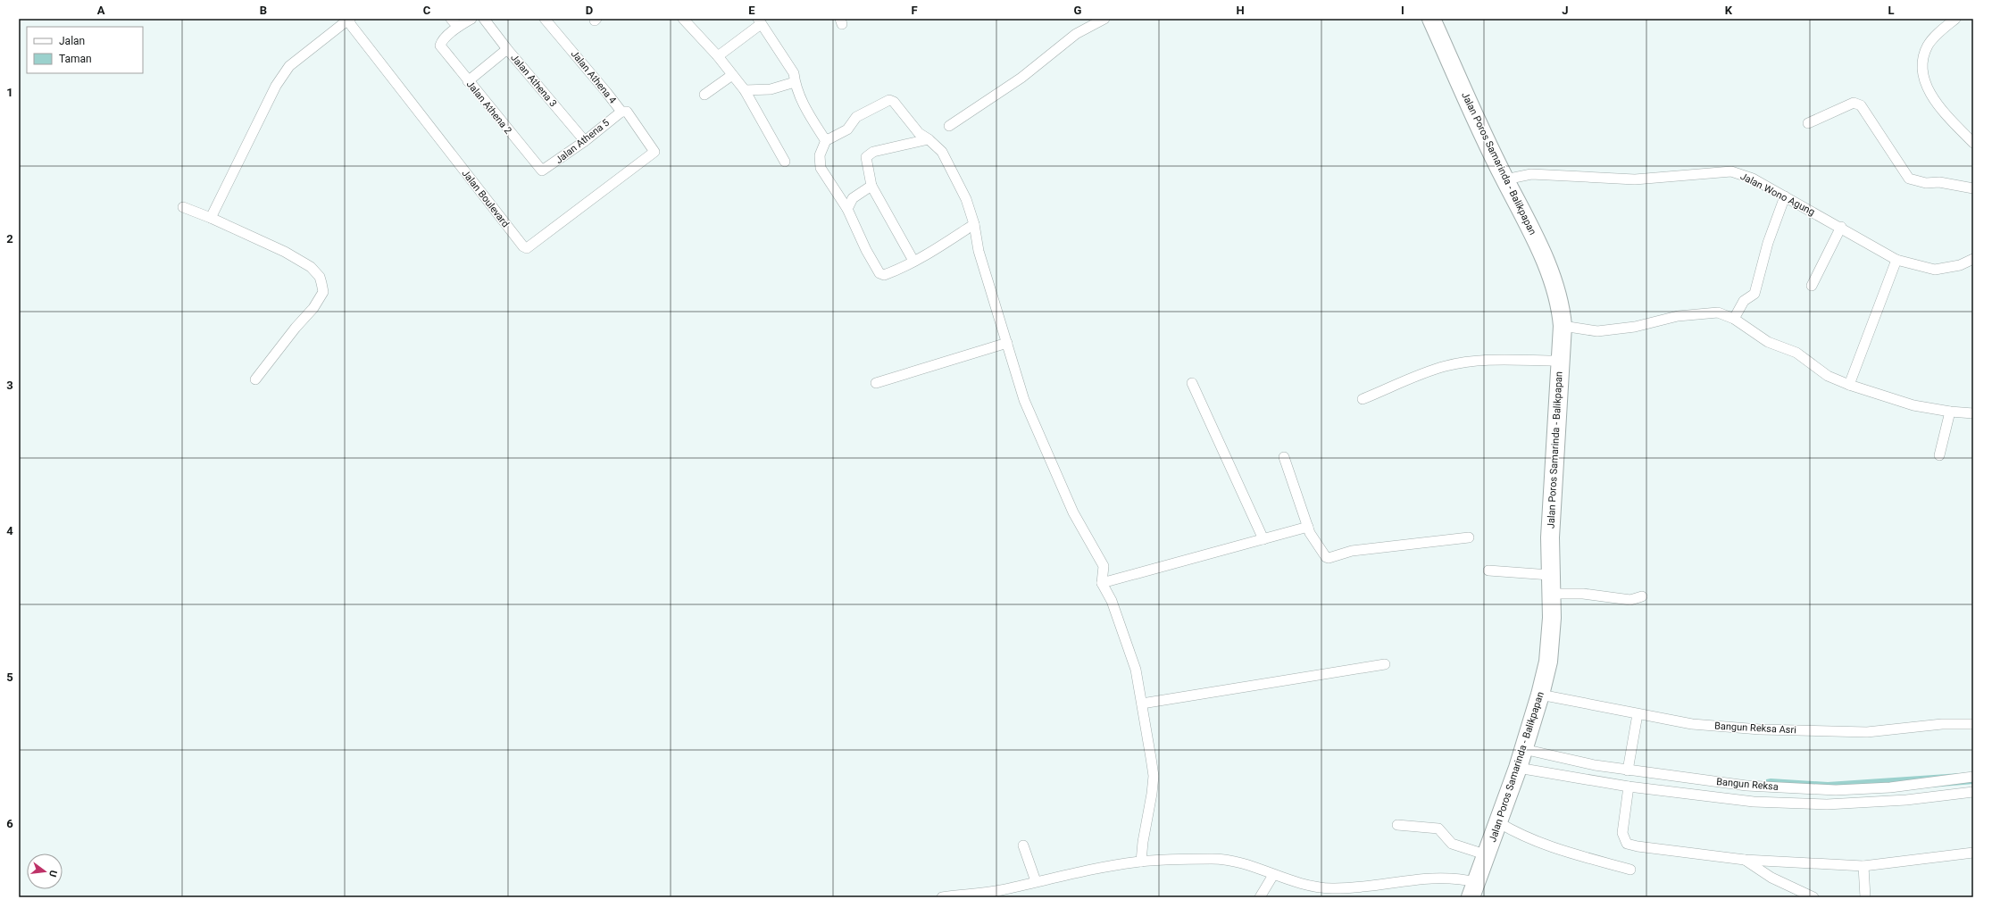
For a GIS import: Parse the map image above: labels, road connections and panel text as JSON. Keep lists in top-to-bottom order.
{
  "streets": {
    "highway": ["Jalan Poros Samarinda - Balikpapan"],
    "street": [
      "Jalan Athena 4",
      "Jalan Athena 3",
      "Jalan Athena 2",
      "Jalan Athena 5",
      "Jalan Wono Agung",
      "Jalan Boulevard",
      "Bangun Reksa Asri",
      "Bangun Reksa"
    ]
  },
  "crossings": [
    ["Jalan Athena 4", "Jalan Athena 5"],
    ["Jalan Athena 4", "Jalan Boulevard"],
    ["Jalan Athena 3", "Jalan Athena 5"],
    ["Jalan Athena 2", "Jalan Athena 5"],
    ["Jalan Poros Samarinda - Balikpapan", "Jalan Wono Agung"],
    ["Jalan Poros Samarinda - Balikpapan", "Bangun Reksa Asri"],
    ["Jalan Poros Samarinda - Balikpapan", "Bangun Reksa"]
  ],
  "legend": ["Jalan", "Taman"],
  "north": "right",
  "grid": {
    "columns": [
      "A",
      "B",
      "C",
      "D",
      "E",
      "F",
      "G",
      "H",
      "I",
      "J",
      "K",
      "L"
    ],
    "rows": [
      "1",
      "2",
      "3",
      "4",
      "5",
      "6"
    ]
  }
}
